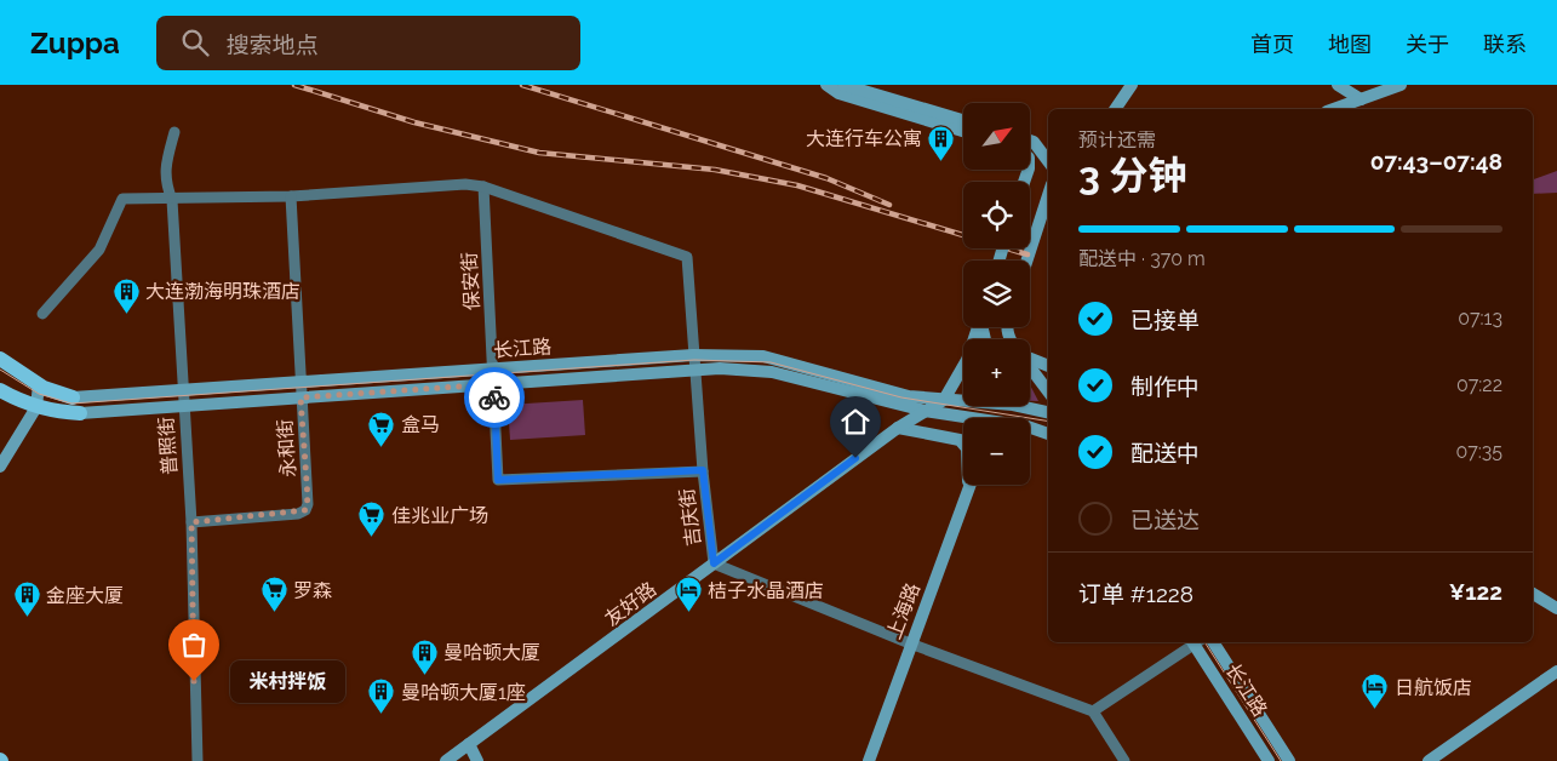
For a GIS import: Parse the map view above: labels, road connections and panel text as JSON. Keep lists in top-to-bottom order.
{
  "streets": {
    "main road": ["长江路", "友好路", "上海路"],
    "street": [
      "保安街",
      "普照街",
      "永和街",
      "吉庆街"
    ]
  },
  "crossings": [
    ["保安街", "长江路"],
    ["保安街", "吉庆街"],
    ["长江路", "普照街"],
    ["长江路", "永和街"],
    ["长江路", "吉庆街"],
    ["长江路", "友好路"],
    ["普照街", "永和街"],
    ["吉庆街", "友好路"],
    ["吉庆街", "上海路"]
  ],
  "places": {
    "building": [
      "大连行车公寓",
      "大连渤海明珠酒店",
      "金座大厦",
      "曼哈顿大厦",
      "曼哈顿大厦1座"
    ],
    "supermarket": ["盒马", "佳兆业广场", "罗森"],
    "hotel": ["桔子水晶酒店", "日航饭店"],
    "other": ["米村拌饭"]
  },
  "north": "top right",
  "page": {
    "header": "Zuppa",
    "search": "搜索地点",
    "nav": [
      "首页",
      "地图",
      "关于",
      "联系"
    ],
    "map_buttons": ["+", "−"],
    "heading": ["3 分钟", "预计还需", "07:43–07:48"],
    "panel": ["订单 #1228", "¥122"],
    "bar": "配送中 · 370 m",
    "list": [
      ["已接单", "07:13"],
      ["制作中", "07:22"],
      ["配送中", "07:35"],
      "已送达"
    ],
    "bubble": "米村拌饭"
  }
}
